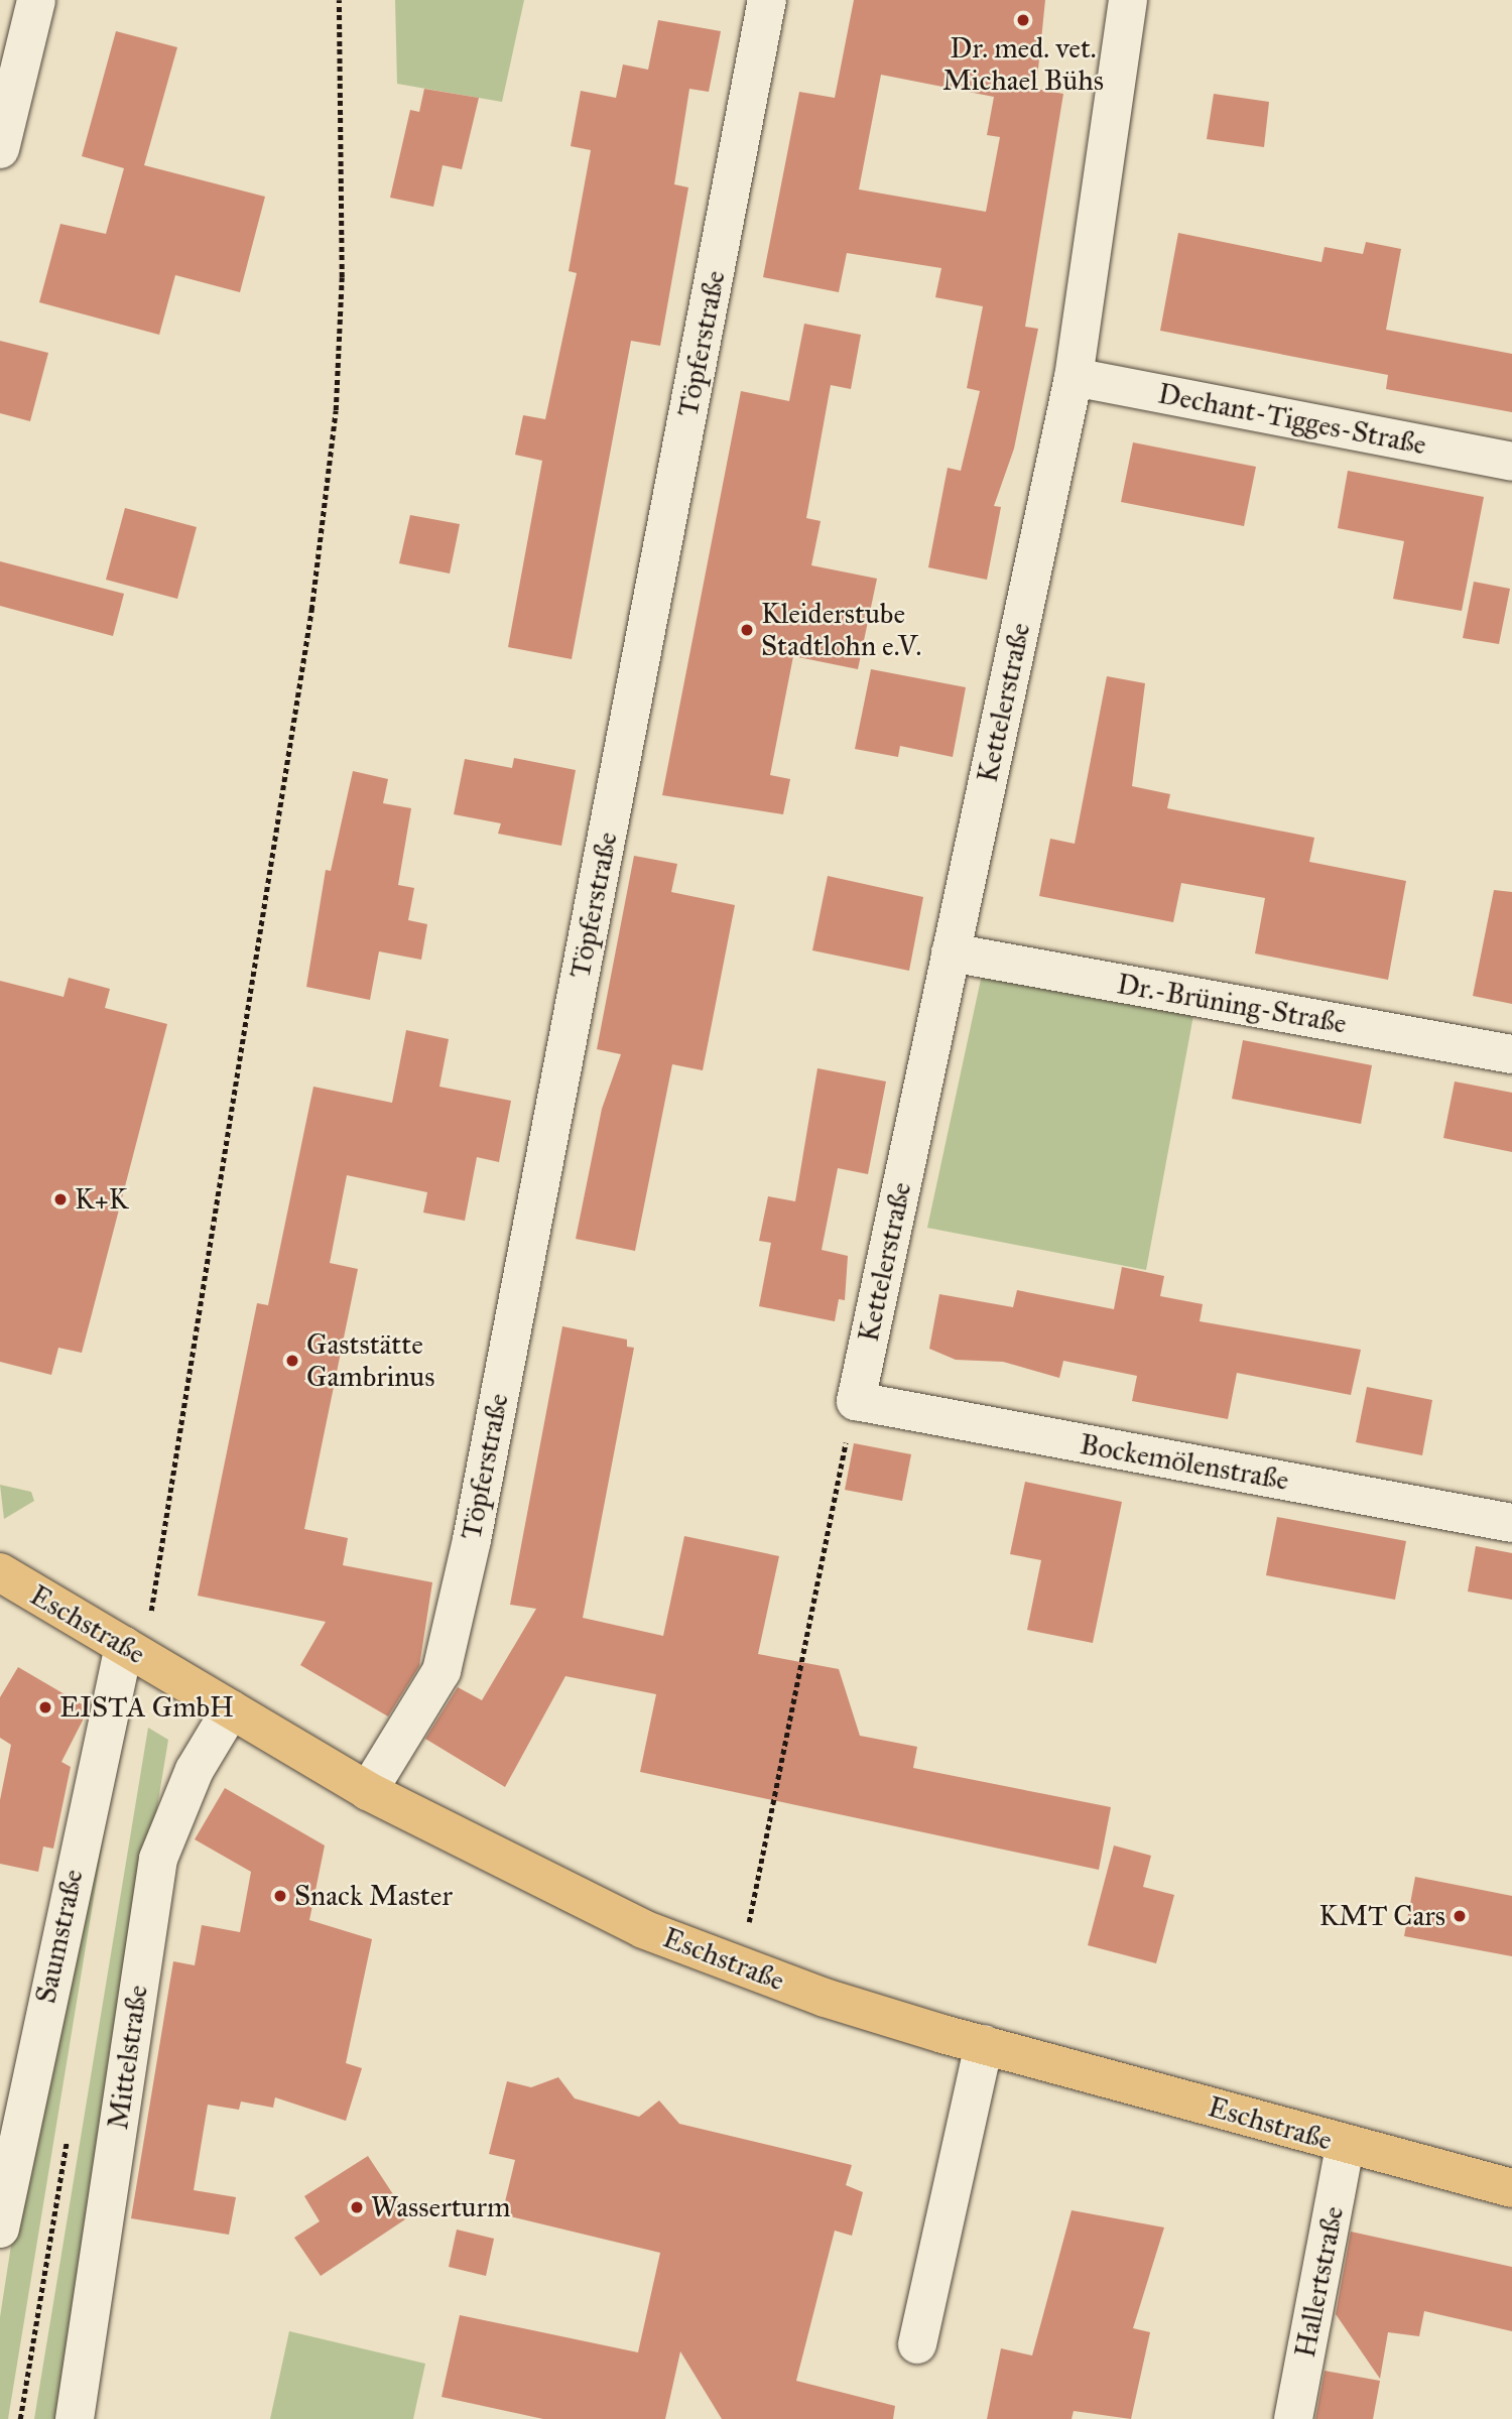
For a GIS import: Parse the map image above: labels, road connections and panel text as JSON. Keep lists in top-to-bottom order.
{
  "streets": {
    "main road": ["Eschstraße"],
    "street": [
      "Töpferstraße",
      "Dechant-Tigges-Straße",
      "Kettelerstraße",
      "Dr.-Brüning-Straße",
      "Bockemölenstraße",
      "Saumstraße",
      "Mittelstraße",
      "Hallertstraße"
    ]
  },
  "crossings": [
    ["Töpferstraße", "Eschstraße"],
    ["Dechant-Tigges-Straße", "Kettelerstraße"],
    ["Kettelerstraße", "Dr.-Brüning-Straße"],
    ["Kettelerstraße", "Bockemölenstraße"],
    ["Eschstraße", "Saumstraße"],
    ["Eschstraße", "Mittelstraße"],
    ["Eschstraße", "Hallertstraße"]
  ],
  "places": [
    "Dr. med. vet. Michael Bühs",
    "Kleiderstube Stadtlohn e.V.",
    "K+K",
    "Gaststätte Gambrinus",
    "EISTA GmbH",
    "Snack Master",
    "KMT Cars",
    "Wasserturm"
  ]
}
